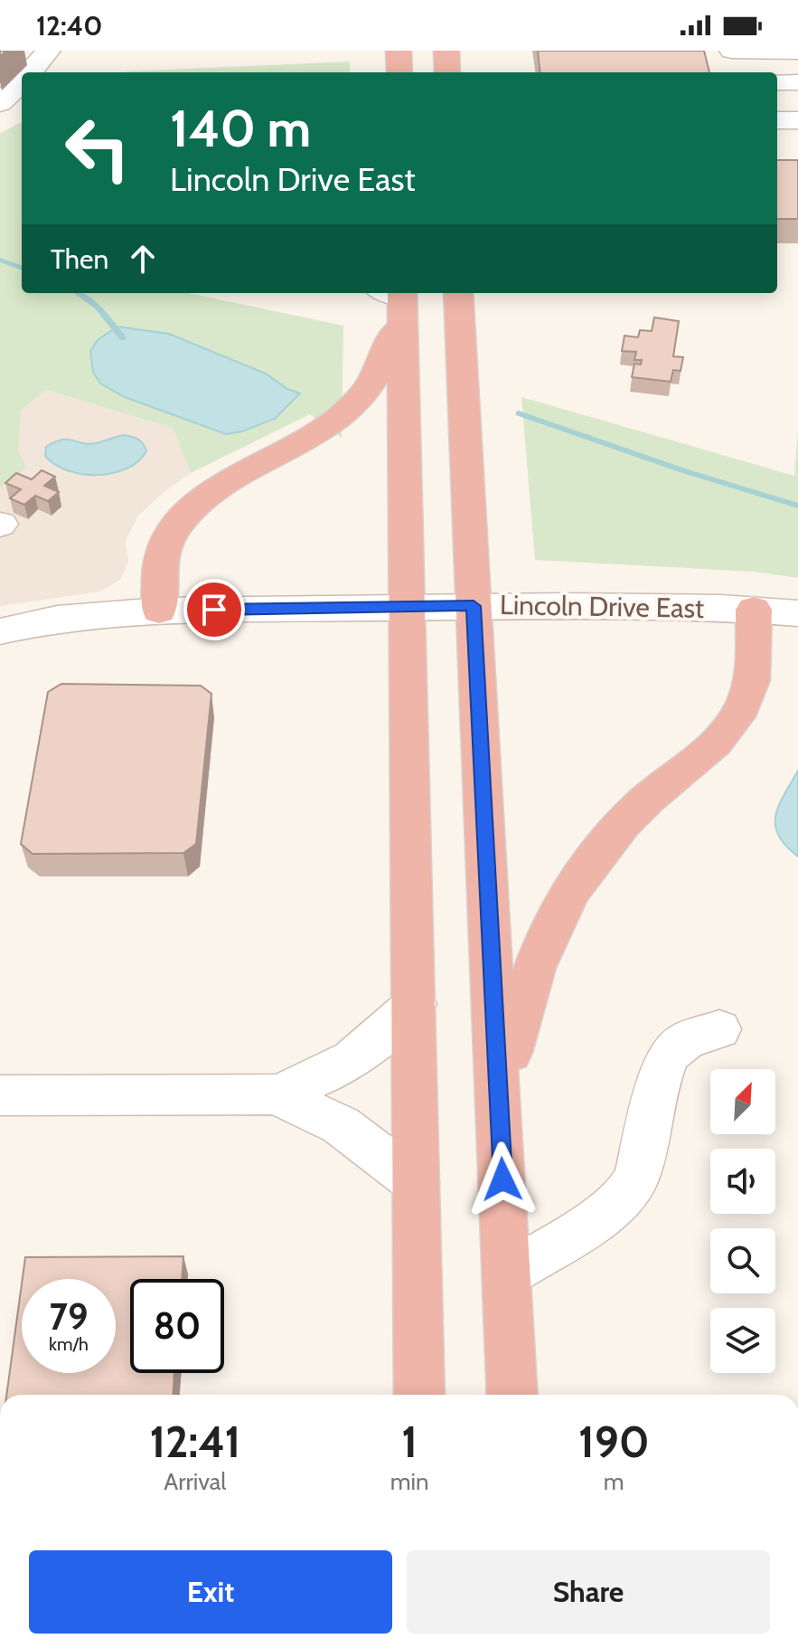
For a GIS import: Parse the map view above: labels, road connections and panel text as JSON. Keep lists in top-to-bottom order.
{
  "streets": {
    "street": ["Lincoln Drive East"]
  },
  "north": "top right",
  "page": {
    "status": "12:40",
    "turn": ["140 m", "Lincoln Drive East"],
    "then": "Then",
    "speed": "79 km/h",
    "limit": "80",
    "eta": [
      "12:41",
      "Arrival",
      "1",
      "min",
      "190",
      "m"
    ],
    "buttons": ["Exit", "Share"]
  }
}
